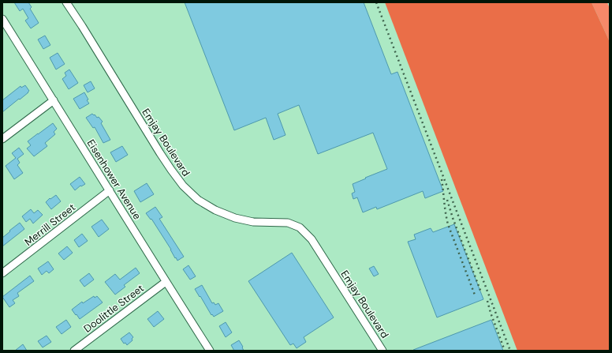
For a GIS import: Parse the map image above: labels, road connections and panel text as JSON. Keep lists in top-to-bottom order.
{
  "streets": {
    "street": [
      "Emjay Boulevard",
      "Eisenhower Avenue",
      "Merrill Street",
      "Doolittle Street"
    ]
  },
  "crossings": [
    ["Eisenhower Avenue", "Merrill Street"],
    ["Eisenhower Avenue", "Doolittle Street"]
  ]
}
